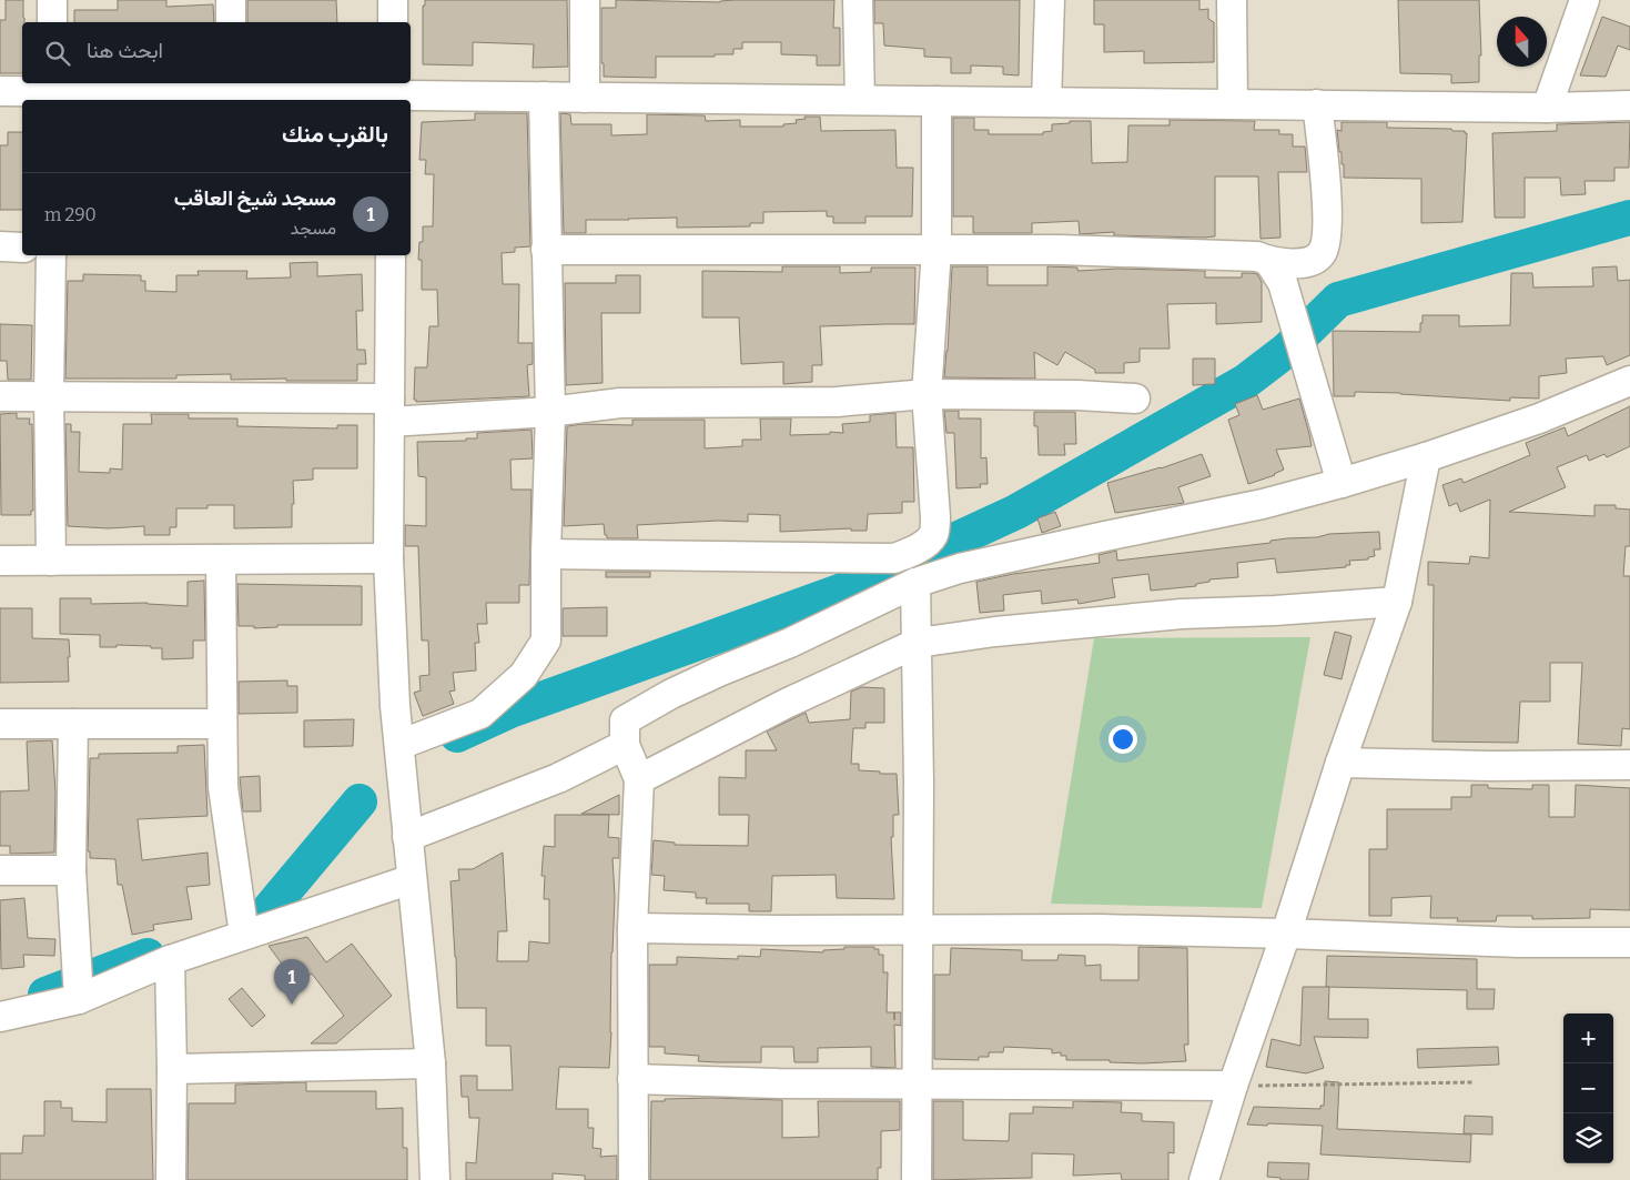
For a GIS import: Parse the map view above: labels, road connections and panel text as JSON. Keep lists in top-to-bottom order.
{
  "north": "top",
  "page": {
    "search": "ابحث هنا",
    "heading": "بالقرب منك",
    "list": [
      {
        "mark": "1",
        "name": "مسجد شيخ العاقب",
        "note": "مسجد",
        "value": "290 m"
      }
    ],
    "pins": "1",
    "map_buttons": ["+", "−"]
  }
}
